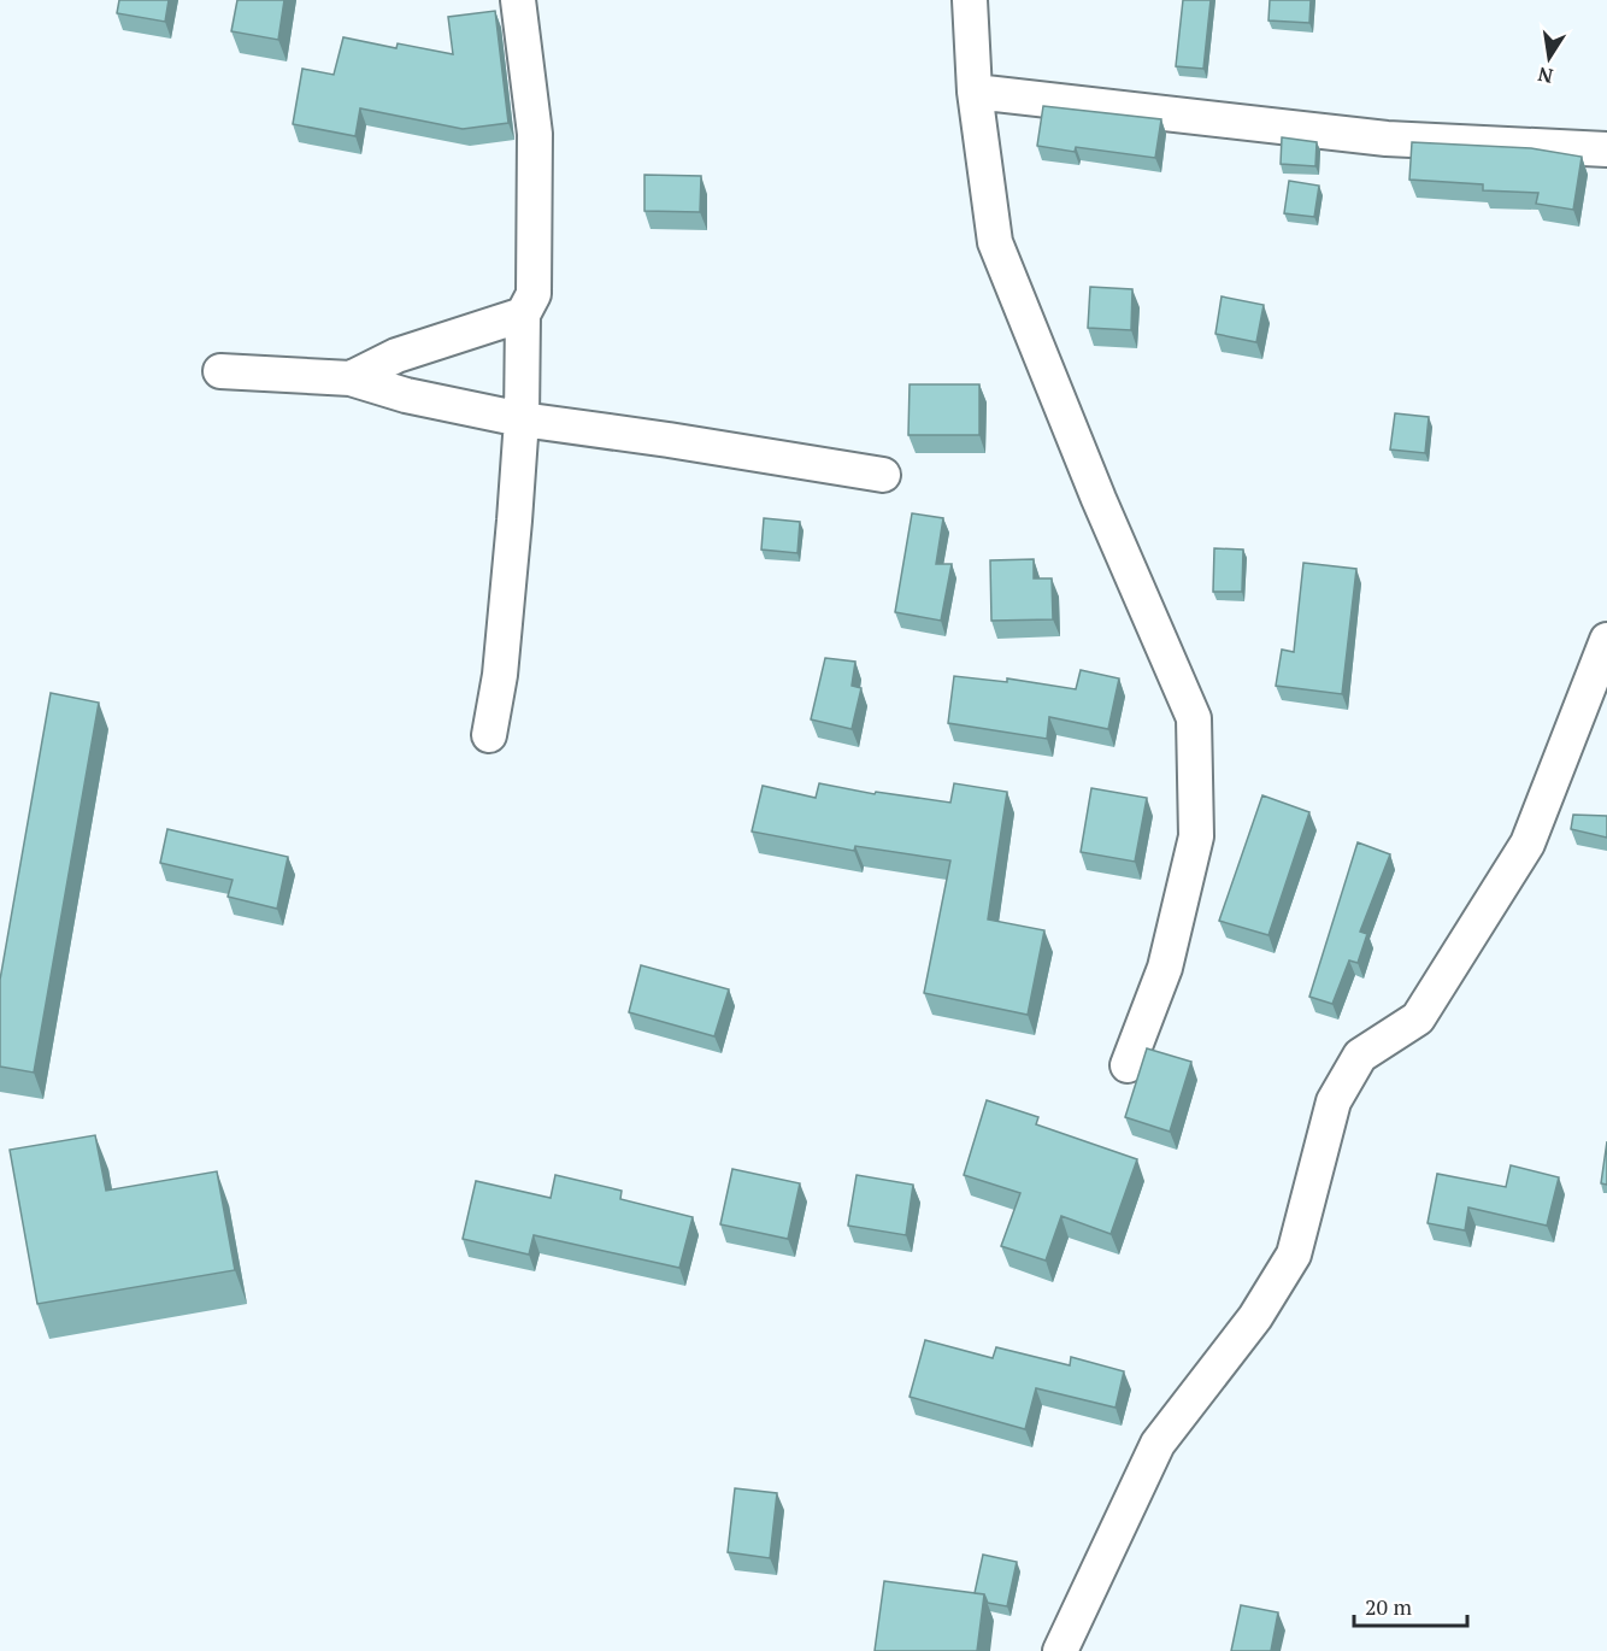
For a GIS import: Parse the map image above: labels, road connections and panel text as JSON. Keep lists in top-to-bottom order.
{
  "scale_bar": "20 m",
  "north": "bottom"
}
